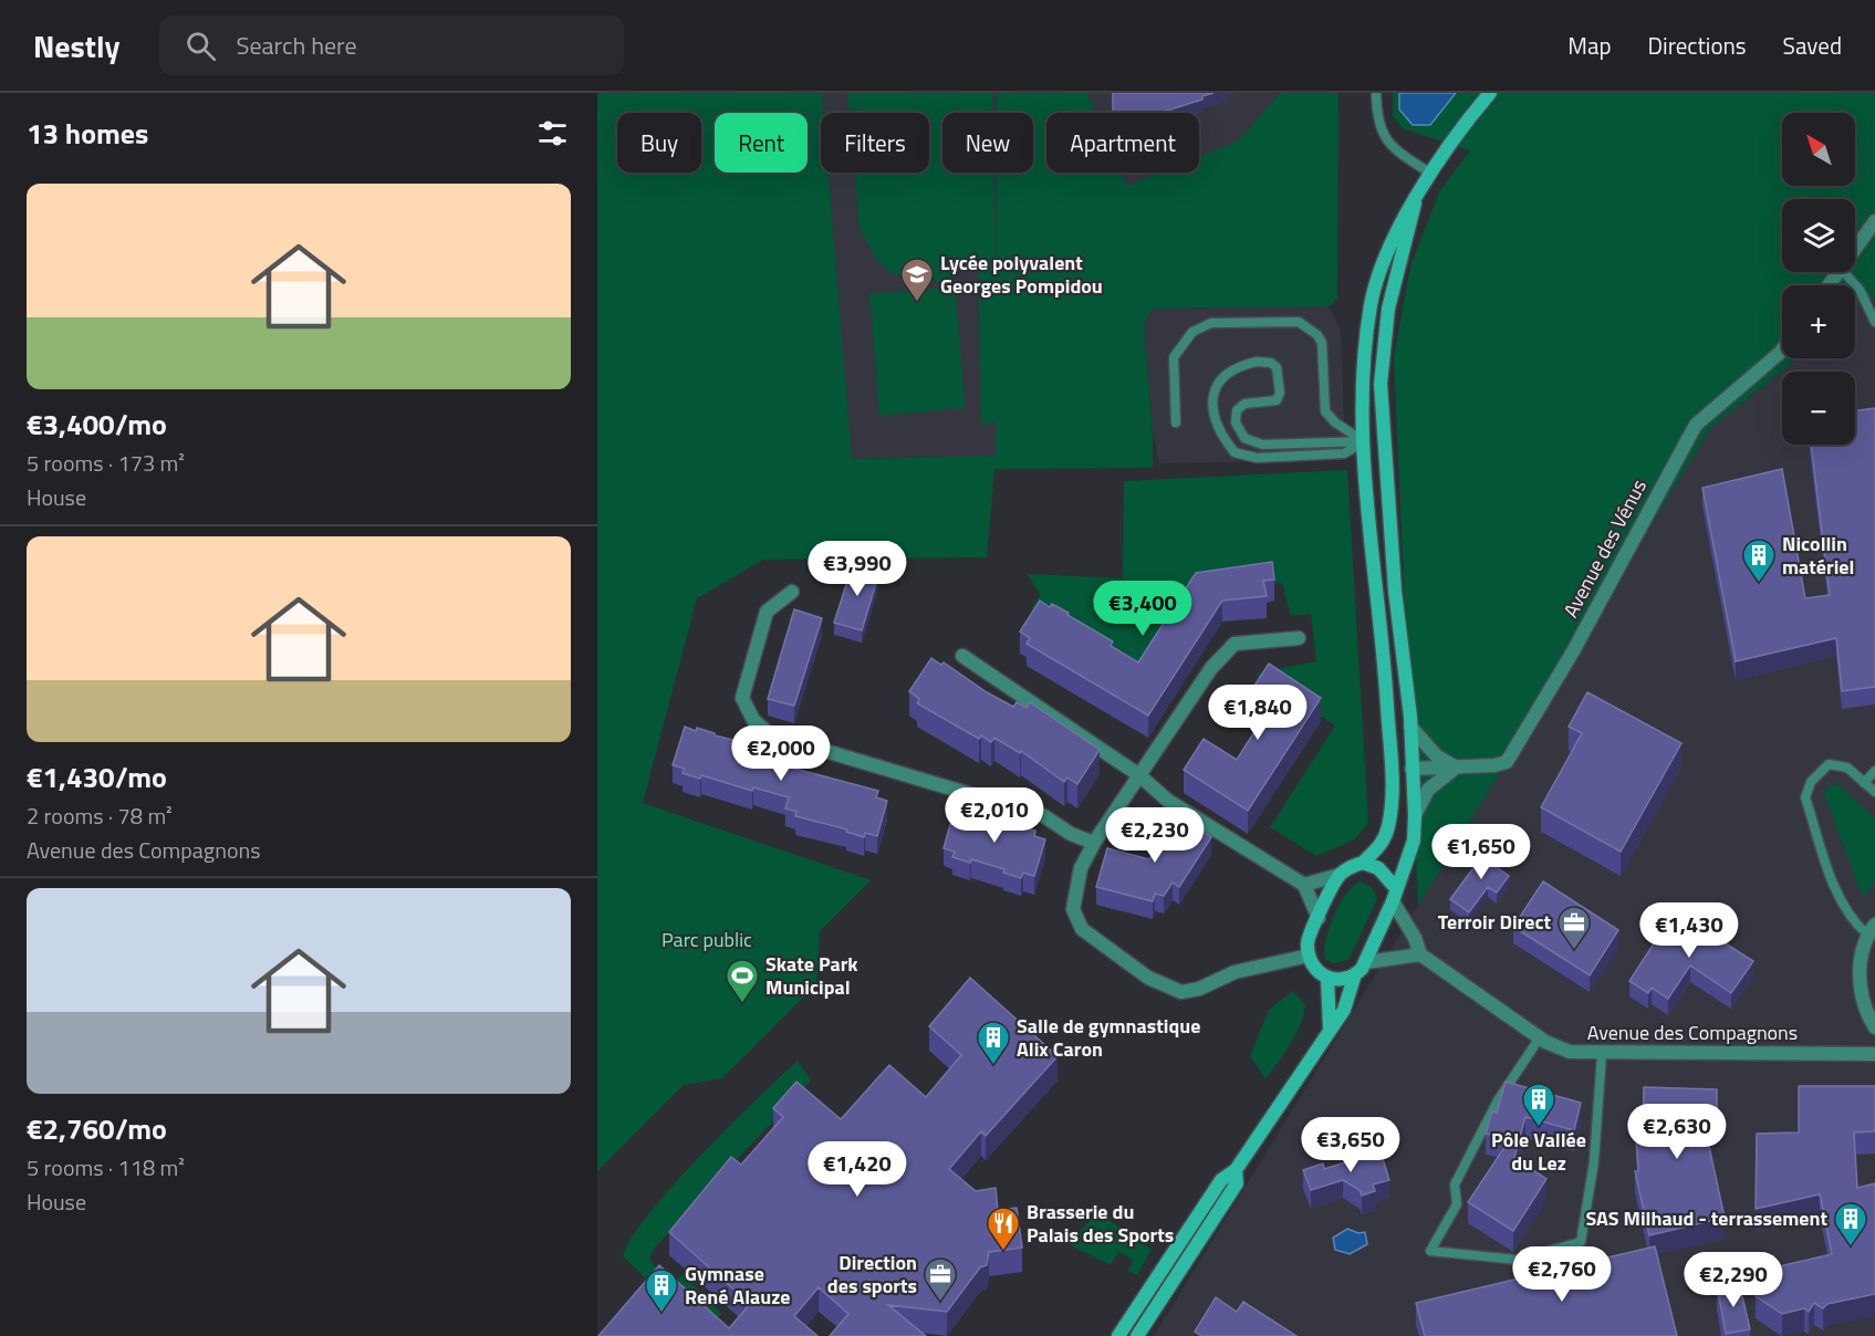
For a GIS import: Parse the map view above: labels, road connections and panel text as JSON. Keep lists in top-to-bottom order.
{
  "streets": {
    "street": ["Avenue des Vénus", "Avenue des Compagnons"]
  },
  "parks": ["Parc public"],
  "places": {
    "school or university": ["Lycée polyvalent Georges Pompidou"],
    "building": [
      "Nicollin matériel",
      "Salle de gymnastique Alix Caron",
      "Pôle Vallée du Lez",
      "SAS Milhaud - terrassement",
      "Gymnase René Alauze"
    ],
    "office": ["Terroir Direct", "Direction des sports"],
    "sports": ["Skate Park Municipal"],
    "restaurant": ["Brasserie du Palais des Sports"]
  },
  "north": "top left",
  "page": {
    "header": "Nestly",
    "search": "Search here",
    "nav": ["Map", "Directions", "Saved"],
    "heading": "13 homes",
    "map_buttons": ["+", "−"],
    "chip": [
      "Buy",
      "Rent",
      "Filters",
      "New",
      "Apartment"
    ],
    "list": [
      {
        "name": "€3,400/mo",
        "note": "5 rooms · 173 m² · House"
      },
      {
        "name": "€1,430/mo",
        "note": "2 rooms · 78 m² · Avenue des Compagnons"
      },
      {
        "name": "€2,760/mo",
        "note": "5 rooms · 118 m² · House"
      }
    ],
    "price": [
      "€3,990",
      "€3,400",
      "€1,840",
      "€2,000",
      "€2,010",
      "€2,230",
      "€1,650",
      "€1,430",
      "€2,630",
      "€3,650",
      "€1,420",
      "€2,760",
      "€2,290"
    ]
  }
}
